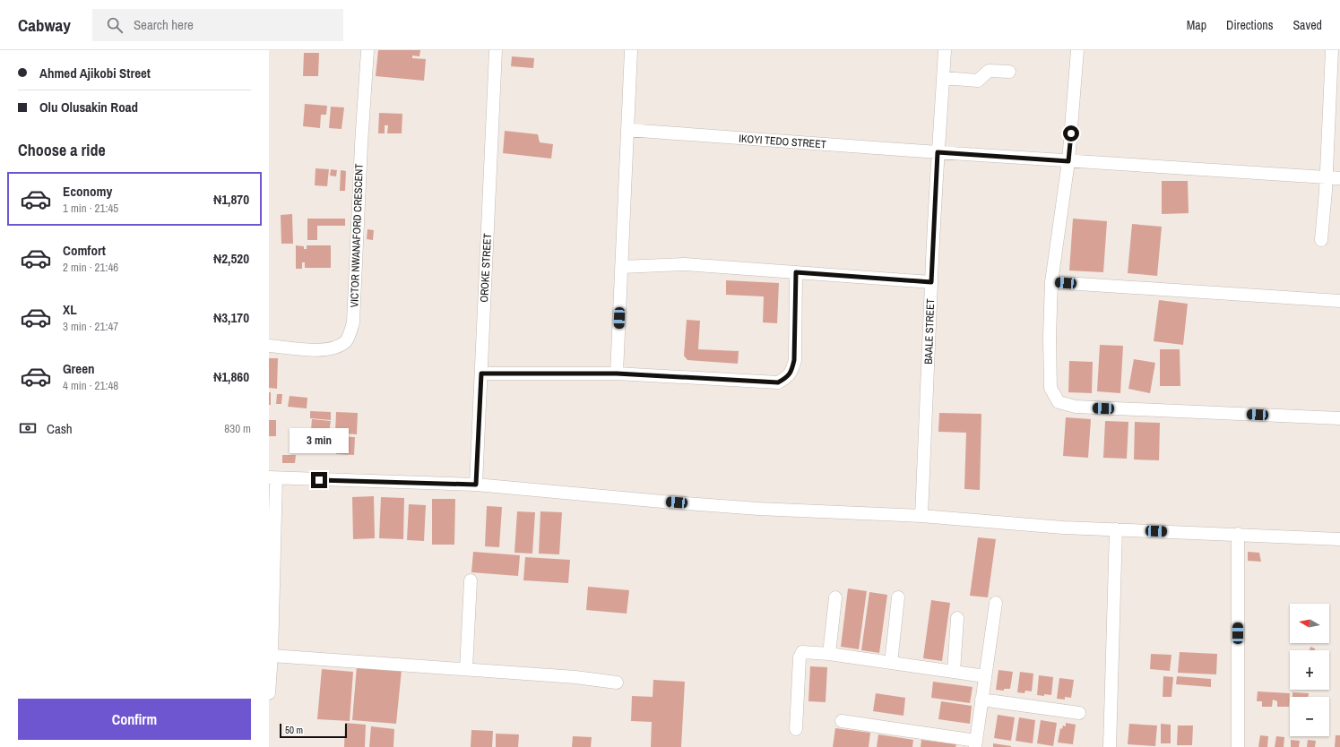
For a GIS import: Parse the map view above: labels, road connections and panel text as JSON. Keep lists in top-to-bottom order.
{
  "streets": {
    "street": [
      "IKOYI TEDO STREET",
      "VICTOR NWANAFORD CRESCENT",
      "OROKE STREET",
      "BAALE STREET"
    ]
  },
  "crossings": [
    ["IKOYI TEDO STREET", "BAALE STREET"]
  ],
  "scale_bar": "50 m",
  "north": "left",
  "page": {
    "header": "Cabway",
    "search": "Search here",
    "nav": ["Map", "Directions", "Saved"],
    "banner": ["Ahmed Ajikobi Street", "Olu Olusakin Road"],
    "heading": "Choose a ride",
    "list": [
      {
        "name": "Economy",
        "note": "1 min · 21:45",
        "value": "₦1,870"
      },
      {
        "name": "Comfort",
        "note": "2 min · 21:46",
        "value": "₦2,520"
      },
      {
        "name": "XL",
        "note": "3 min · 21:47",
        "value": "₦3,170"
      },
      {
        "name": "Green",
        "note": "4 min · 21:48",
        "value": "₦1,860"
      }
    ],
    "pay": ["Cash", "830 m"],
    "bubble": "3 min",
    "map_buttons": ["+", "−"],
    "buttons": "Confirm",
    "scale": "50 m"
  }
}
